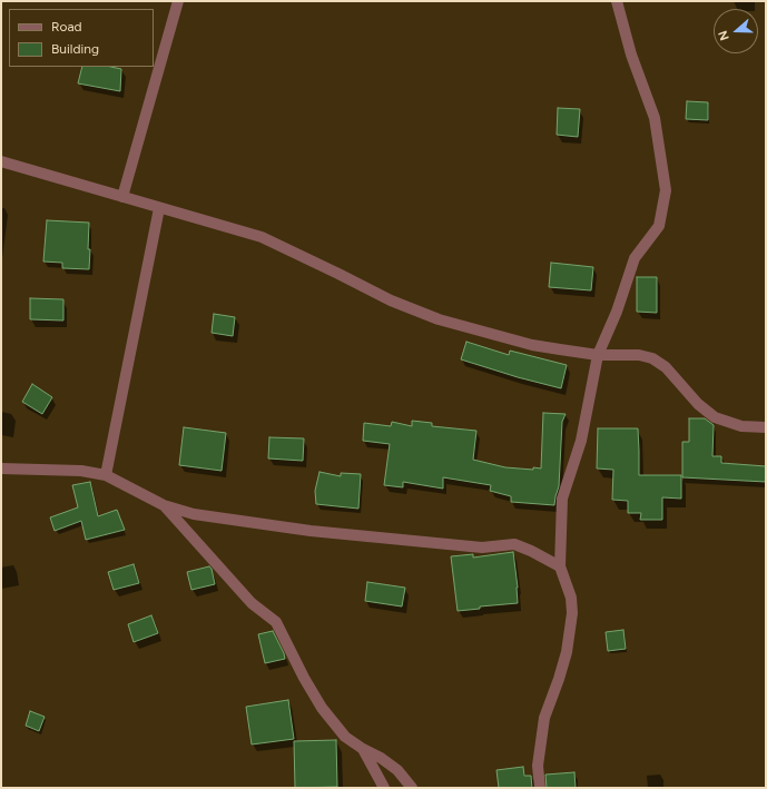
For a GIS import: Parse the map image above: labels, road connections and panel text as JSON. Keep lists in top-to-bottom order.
{
  "legend": ["Road", "Building"],
  "north": "left"
}
